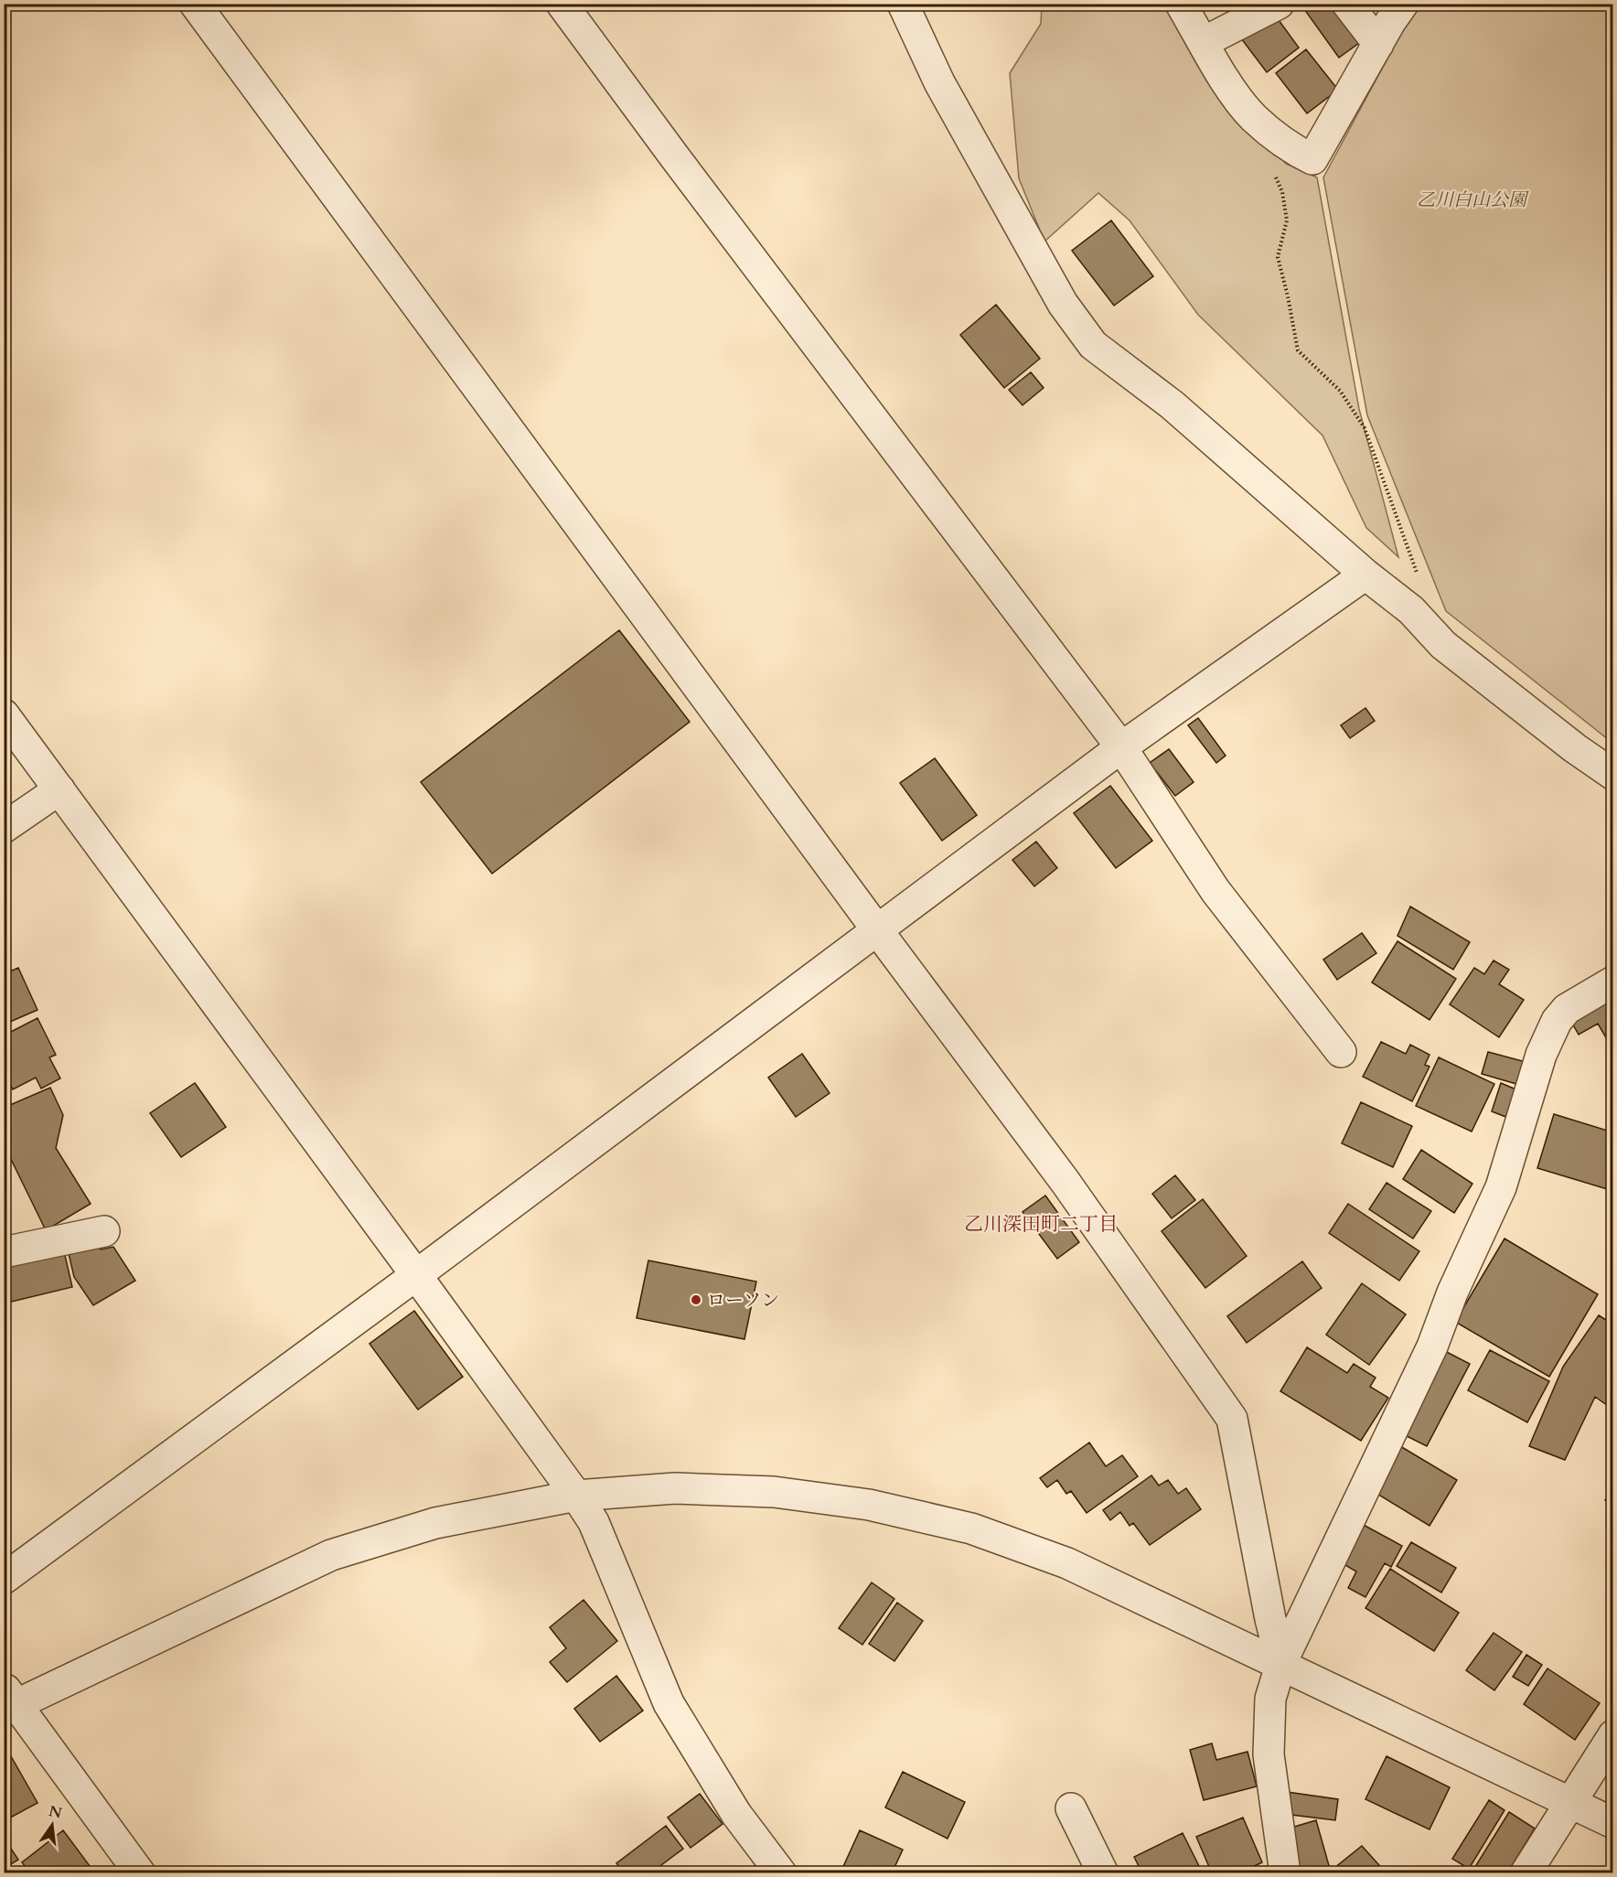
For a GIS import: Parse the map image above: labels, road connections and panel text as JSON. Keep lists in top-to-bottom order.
{
  "districts": ["乙川深田町二丁目"],
  "parks": ["乙川白山公園"],
  "places": ["ローソン"],
  "north": "top"
}
